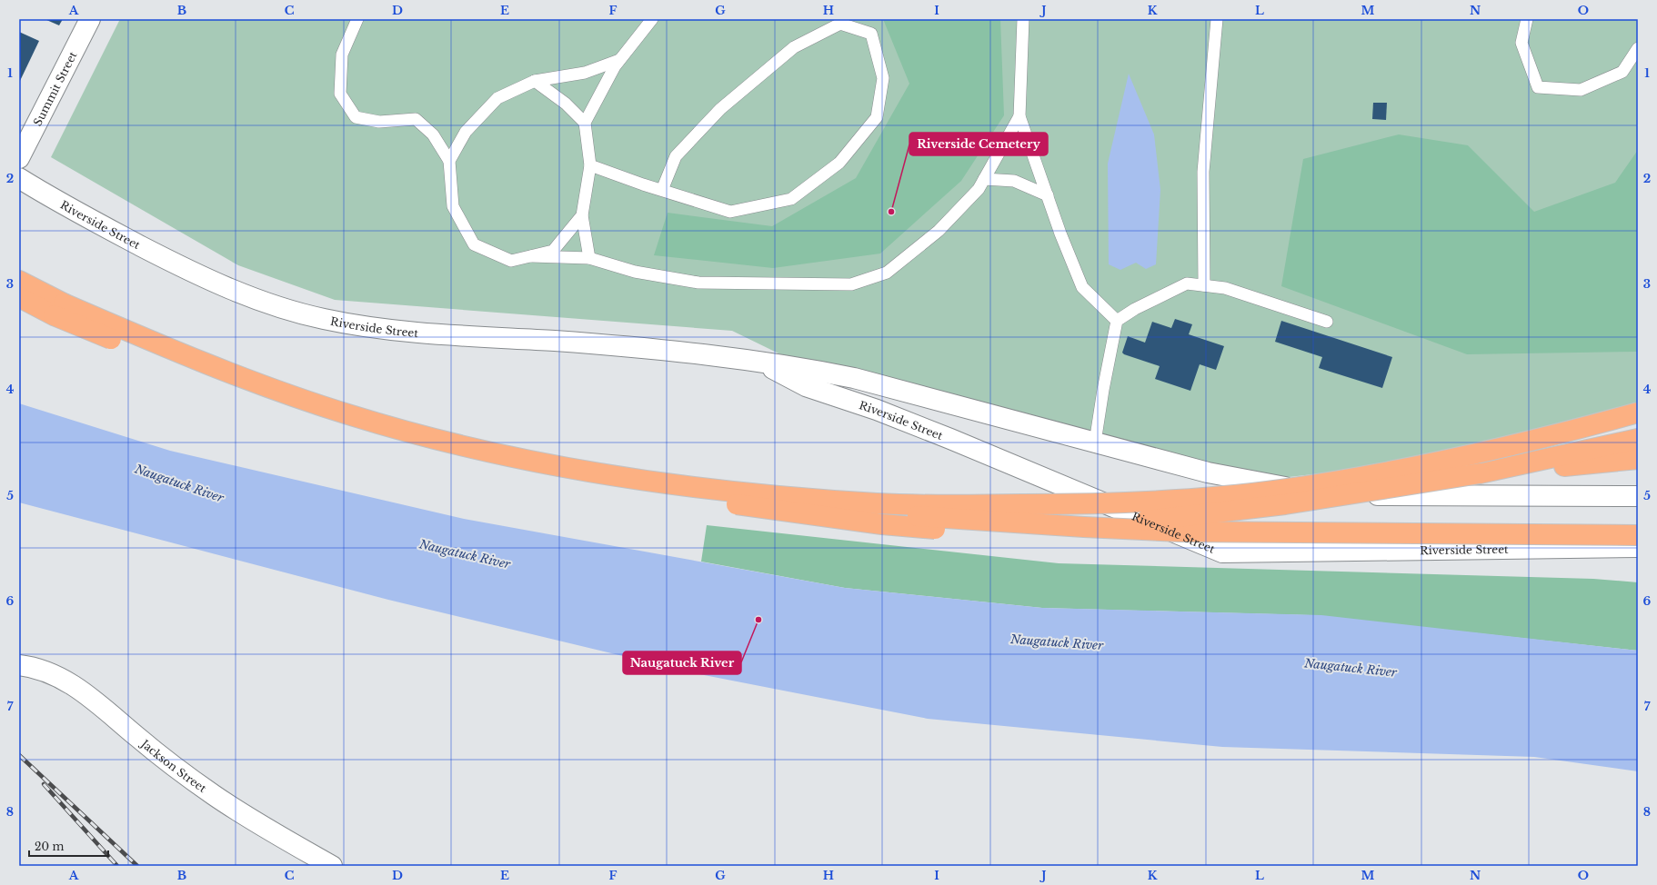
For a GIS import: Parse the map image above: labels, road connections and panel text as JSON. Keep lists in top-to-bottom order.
{
  "streets": {
    "street": ["Summit Street", "Riverside Street", "Jackson Street"]
  },
  "water": ["Naugatuck River"],
  "places": ["Riverside Cemetery", "Naugatuck River"],
  "scale_bar": "20 m",
  "grid": {
    "columns": [
      "A",
      "B",
      "C",
      "D",
      "E",
      "F",
      "G",
      "H",
      "I",
      "J",
      "K",
      "L",
      "M",
      "N",
      "O"
    ],
    "rows": [
      "1",
      "2",
      "3",
      "4",
      "5",
      "6",
      "7",
      "8"
    ]
  }
}
